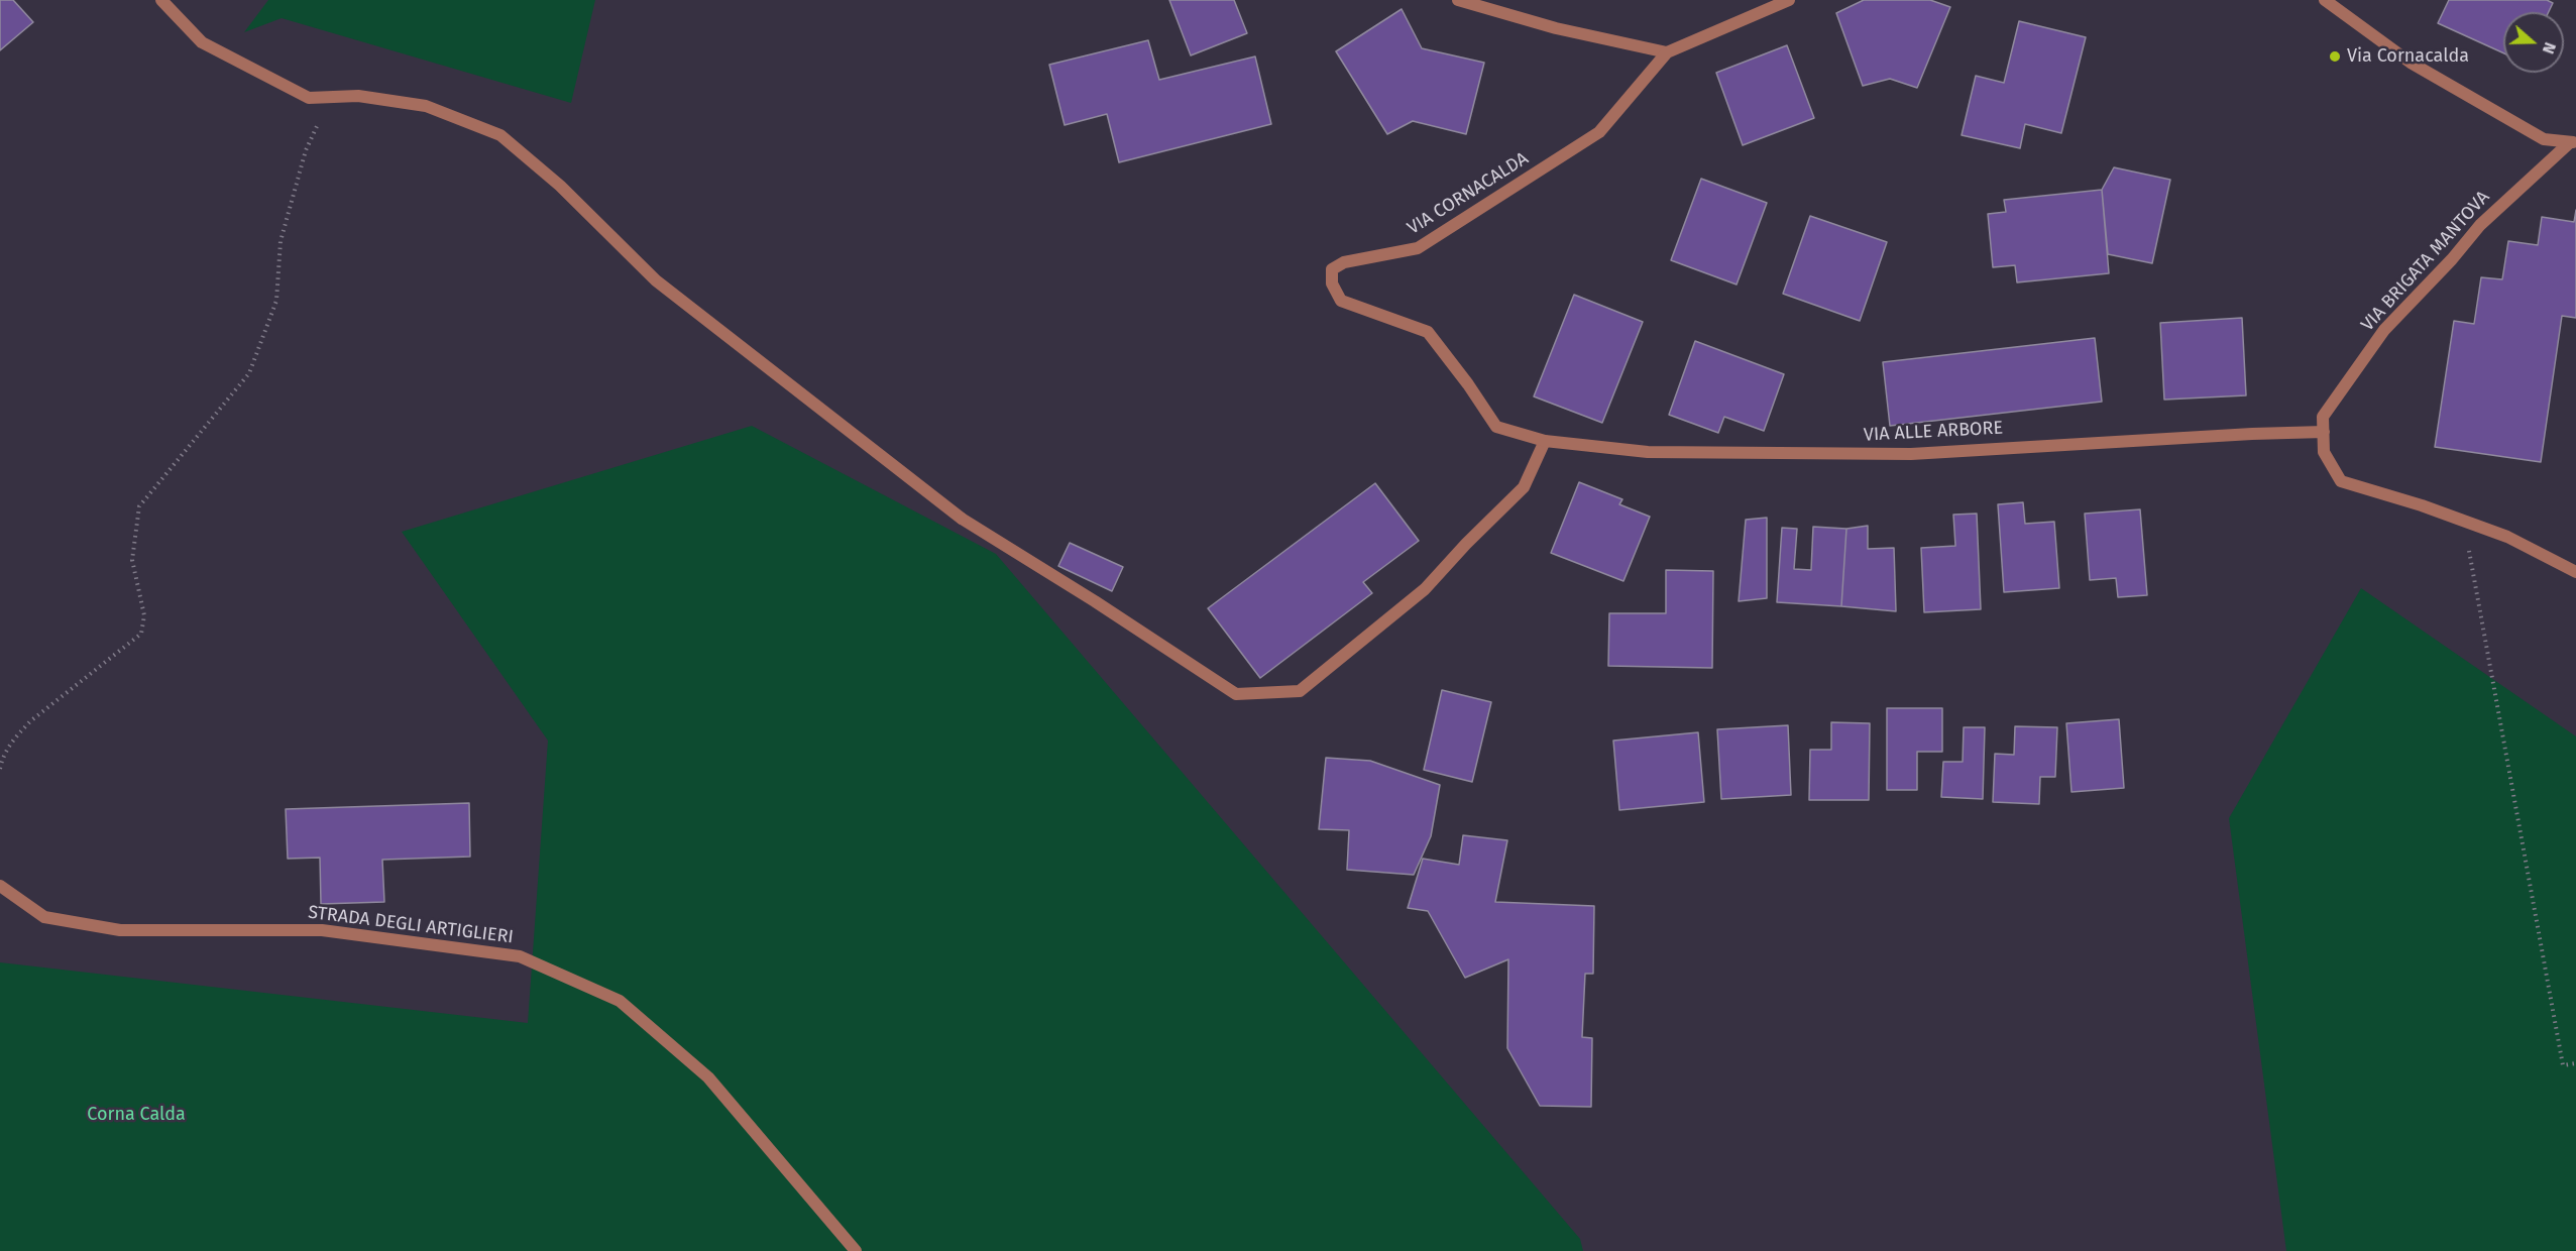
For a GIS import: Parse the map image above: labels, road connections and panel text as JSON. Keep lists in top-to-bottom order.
{
  "streets": {
    "street": [
      "VIA CORNACALDA",
      "VIA BRIGATA MANTOVA",
      "VIA ALLE ARBORE",
      "STRADA DEGLI ARTIGLIERI"
    ]
  },
  "crossings": [
    ["VIA CORNACALDA", "VIA ALLE ARBORE"],
    ["VIA BRIGATA MANTOVA", "VIA ALLE ARBORE"]
  ],
  "parks": ["Corna Calda"],
  "places": ["Via Cornacalda"],
  "north": "right"
}
